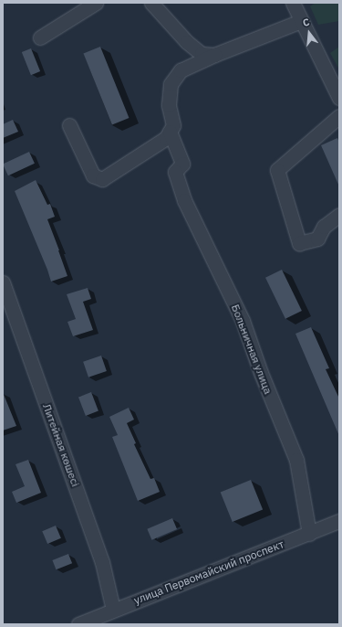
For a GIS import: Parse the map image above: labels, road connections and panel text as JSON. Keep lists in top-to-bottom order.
{
  "streets": {
    "street": ["Больничная улица", "Литейная көшесі", "улица Первомайский проспект"]
  },
  "crossings": [
    ["Больничная улица", "улица Первомайский проспект"],
    ["Литейная көшесі", "улица Первомайский проспект"]
  ],
  "north": "top"
}
